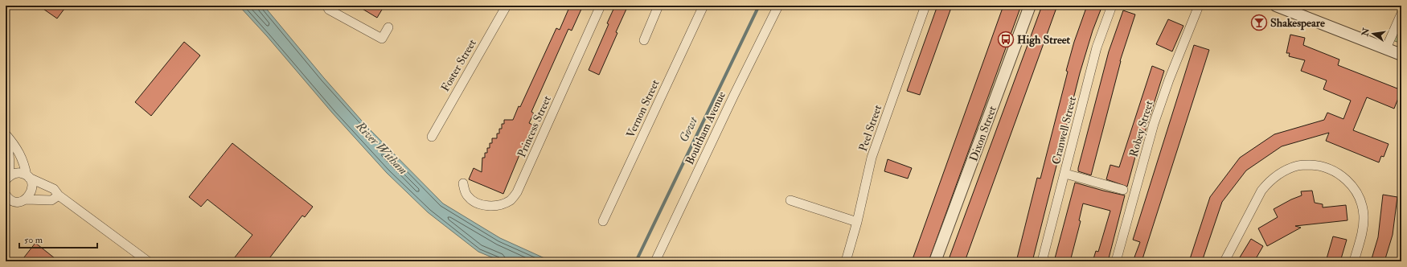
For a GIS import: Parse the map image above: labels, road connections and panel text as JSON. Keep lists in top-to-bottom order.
{
  "streets": {
    "street": [
      "Foster Street",
      "Vernon Street",
      "Princess Street",
      "Boultham Avenue",
      "Peel Street",
      "Robey Street",
      "Cranwell Street",
      "Dixon Street"
    ]
  },
  "water": ["Gowt", "River Witham"],
  "places": {
    "bar": ["Shakespeare"],
    "bus stop": ["High Street"]
  },
  "scale_bar": "50 m",
  "north": "left"
}
